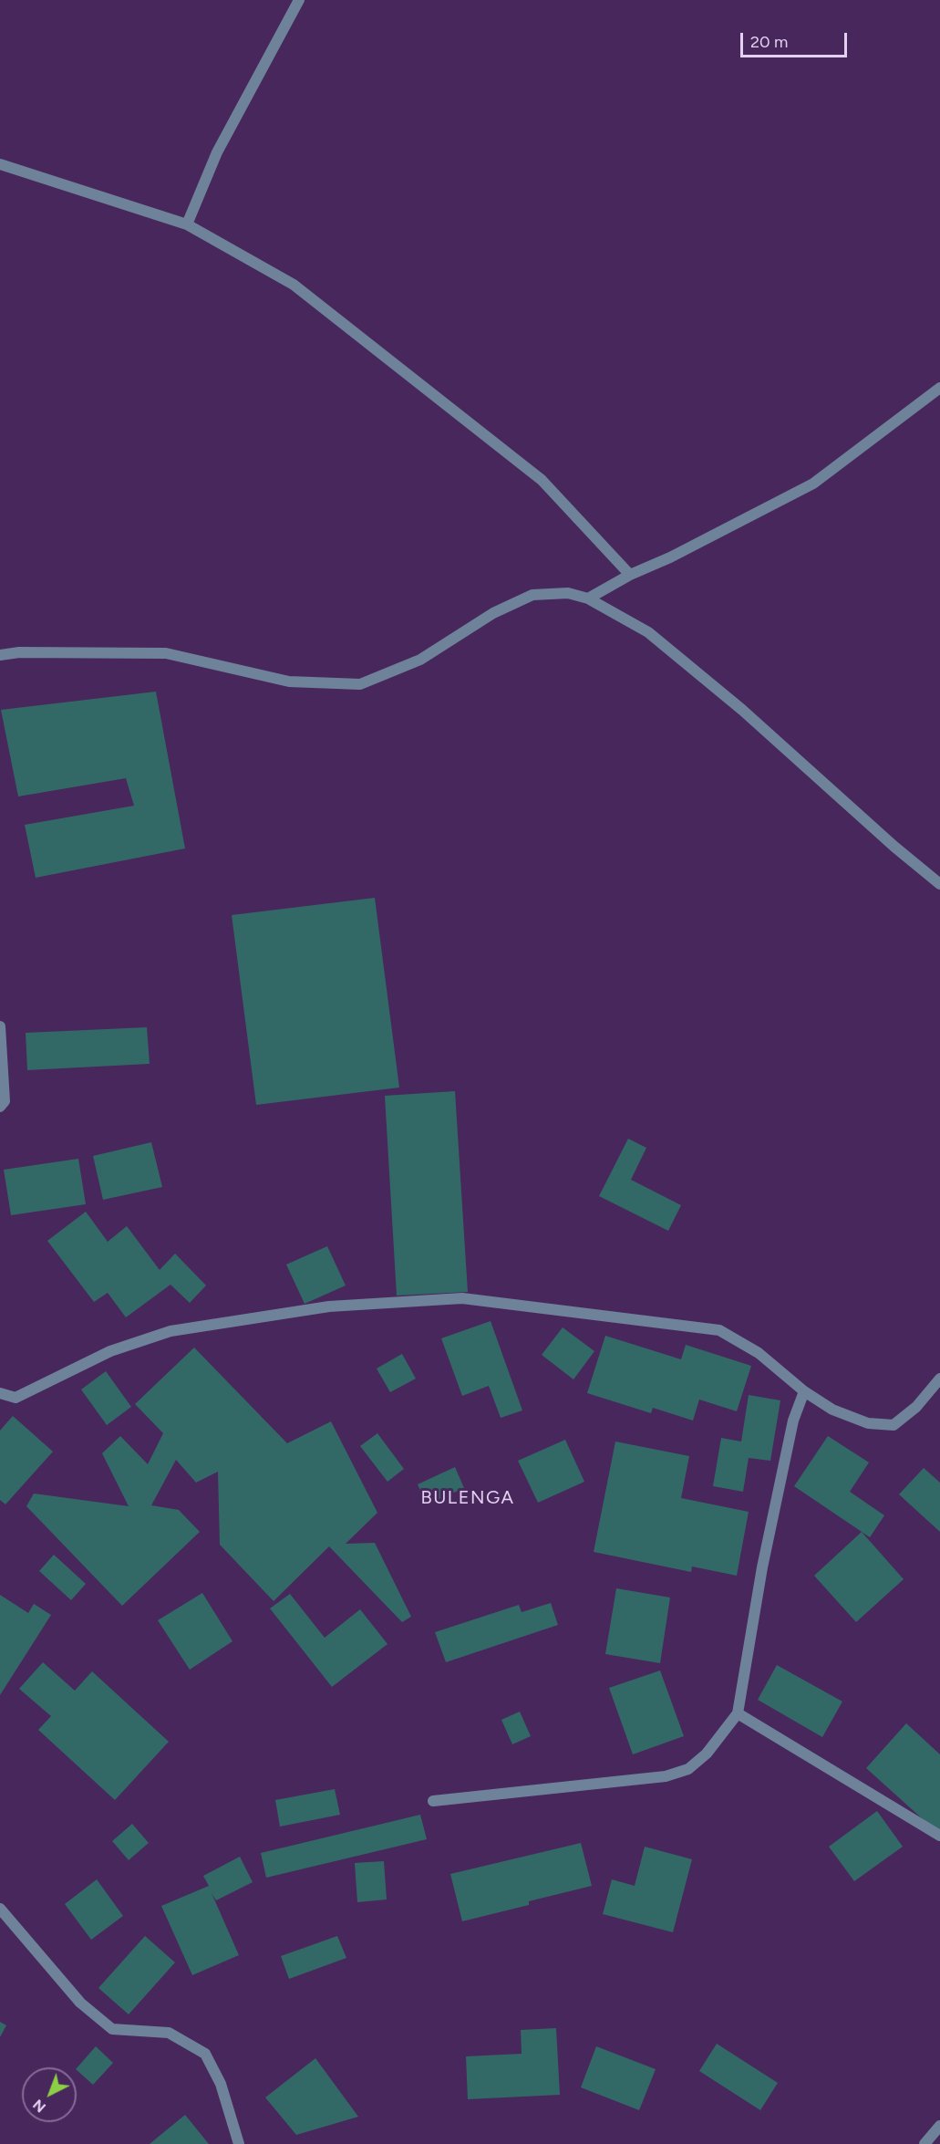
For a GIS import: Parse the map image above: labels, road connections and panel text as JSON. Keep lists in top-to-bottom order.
{
  "districts": ["BULENGA"],
  "scale_bar": "20 m",
  "north": "bottom left"
}
